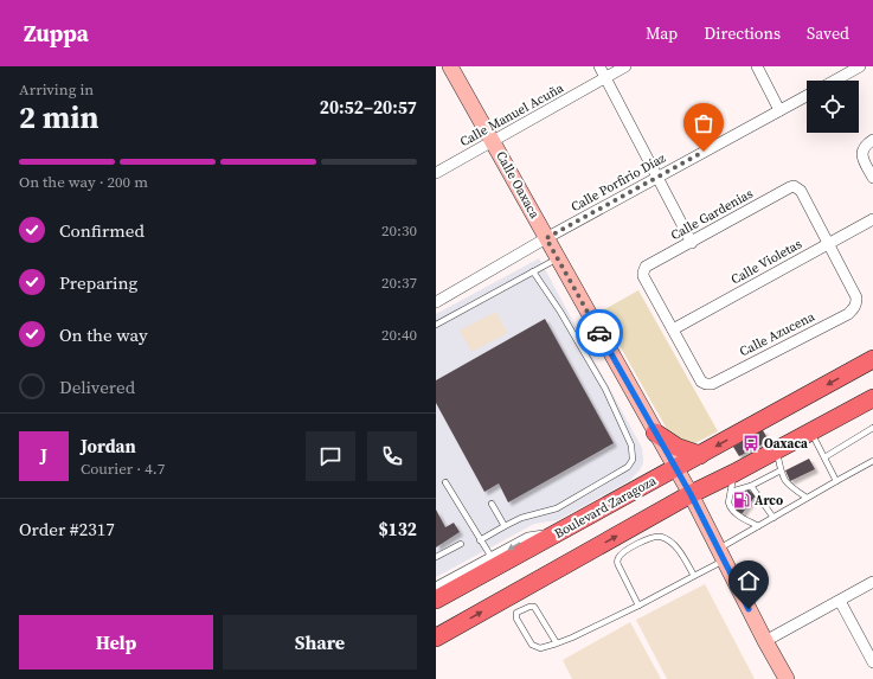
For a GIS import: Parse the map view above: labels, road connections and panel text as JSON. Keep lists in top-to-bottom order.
{
  "streets": {
    "main road": ["Boulevard Zaragoza"],
    "street": [
      "Calle Manuel Acuña",
      "Calle Porfirio Díaz",
      "Calle Oaxaca",
      "Calle Gardenias",
      "Calle Violetas",
      "Calle Azucena"
    ]
  },
  "crossings": [
    ["Calle Manuel Acuña", "Calle Oaxaca"],
    ["Calle Porfirio Díaz", "Calle Oaxaca"],
    ["Calle Oaxaca", "Boulevard Zaragoza"],
    ["Calle Gardenias", "Calle Violetas"],
    ["Calle Gardenias", "Calle Azucena"],
    ["Calle Violetas", "Calle Azucena"]
  ],
  "places": {
    "bus stop": ["Oaxaca"],
    "fuel station": ["Arco"]
  },
  "page": {
    "header": "Zuppa",
    "nav": ["Map", "Directions", "Saved"],
    "heading": ["2 min", "Arriving in", "20:52–20:57"],
    "panel": [
      "Jordan",
      "Courier · 4.7",
      "Order #2317",
      "$132"
    ],
    "bar": "On the way · 200 m",
    "list": [
      ["Confirmed", "20:30"],
      ["Preparing", "20:37"],
      ["On the way", "20:40"],
      "Delivered"
    ],
    "round": "J",
    "buttons": ["Help", "Share"]
  }
}
